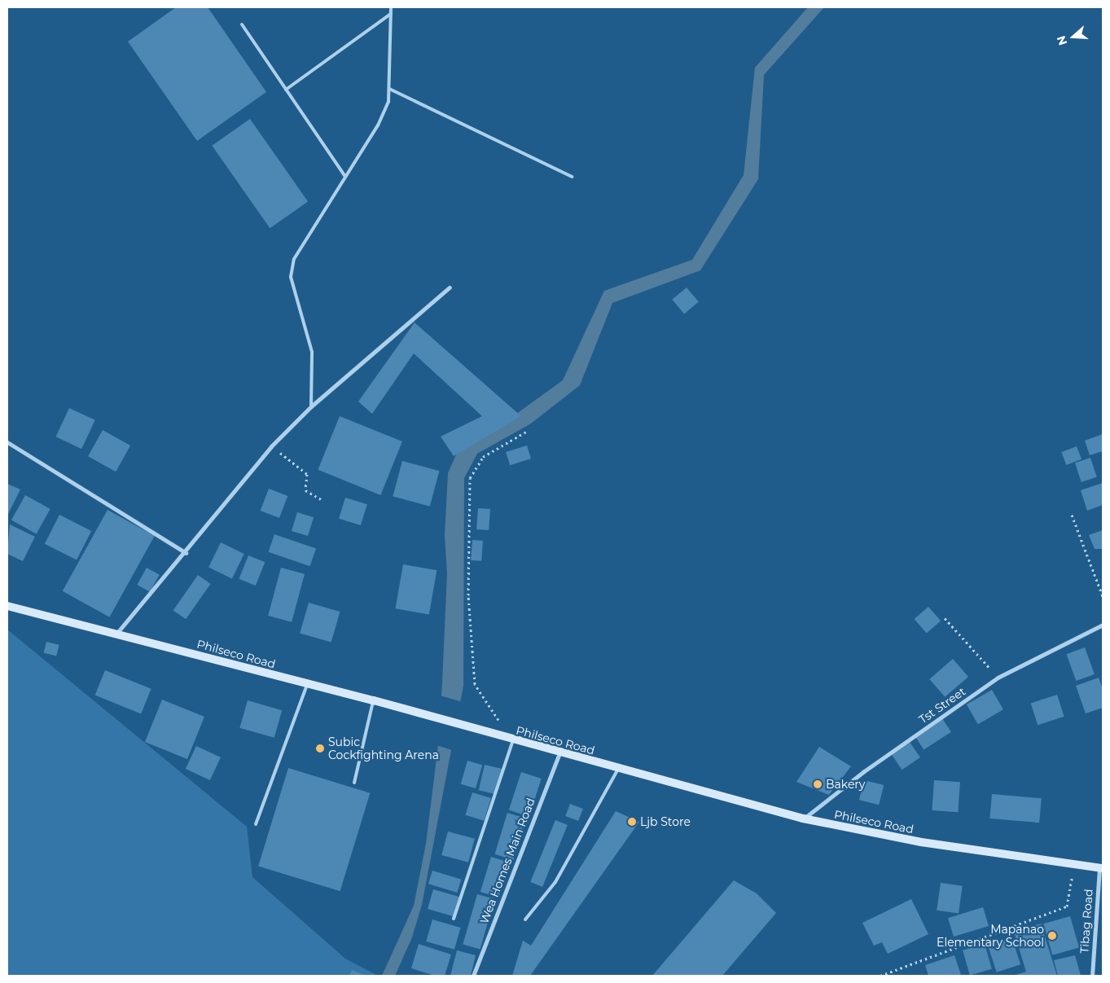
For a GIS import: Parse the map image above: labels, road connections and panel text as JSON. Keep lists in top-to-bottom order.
{
  "streets": {
    "street": [
      "Philseco Road",
      "Tst Street",
      "Wea Homes Main Road",
      "Tibag Road"
    ]
  },
  "crossings": [
    ["Philseco Road", "Tst Street"],
    ["Philseco Road", "Wea Homes Main Road"],
    ["Philseco Road", "Tibag Road"]
  ],
  "places": [
    "Subic Cockfighting Arena",
    "Bakery",
    "Ljb Store",
    "Mapanao Elementary School"
  ],
  "north": "left"
}
